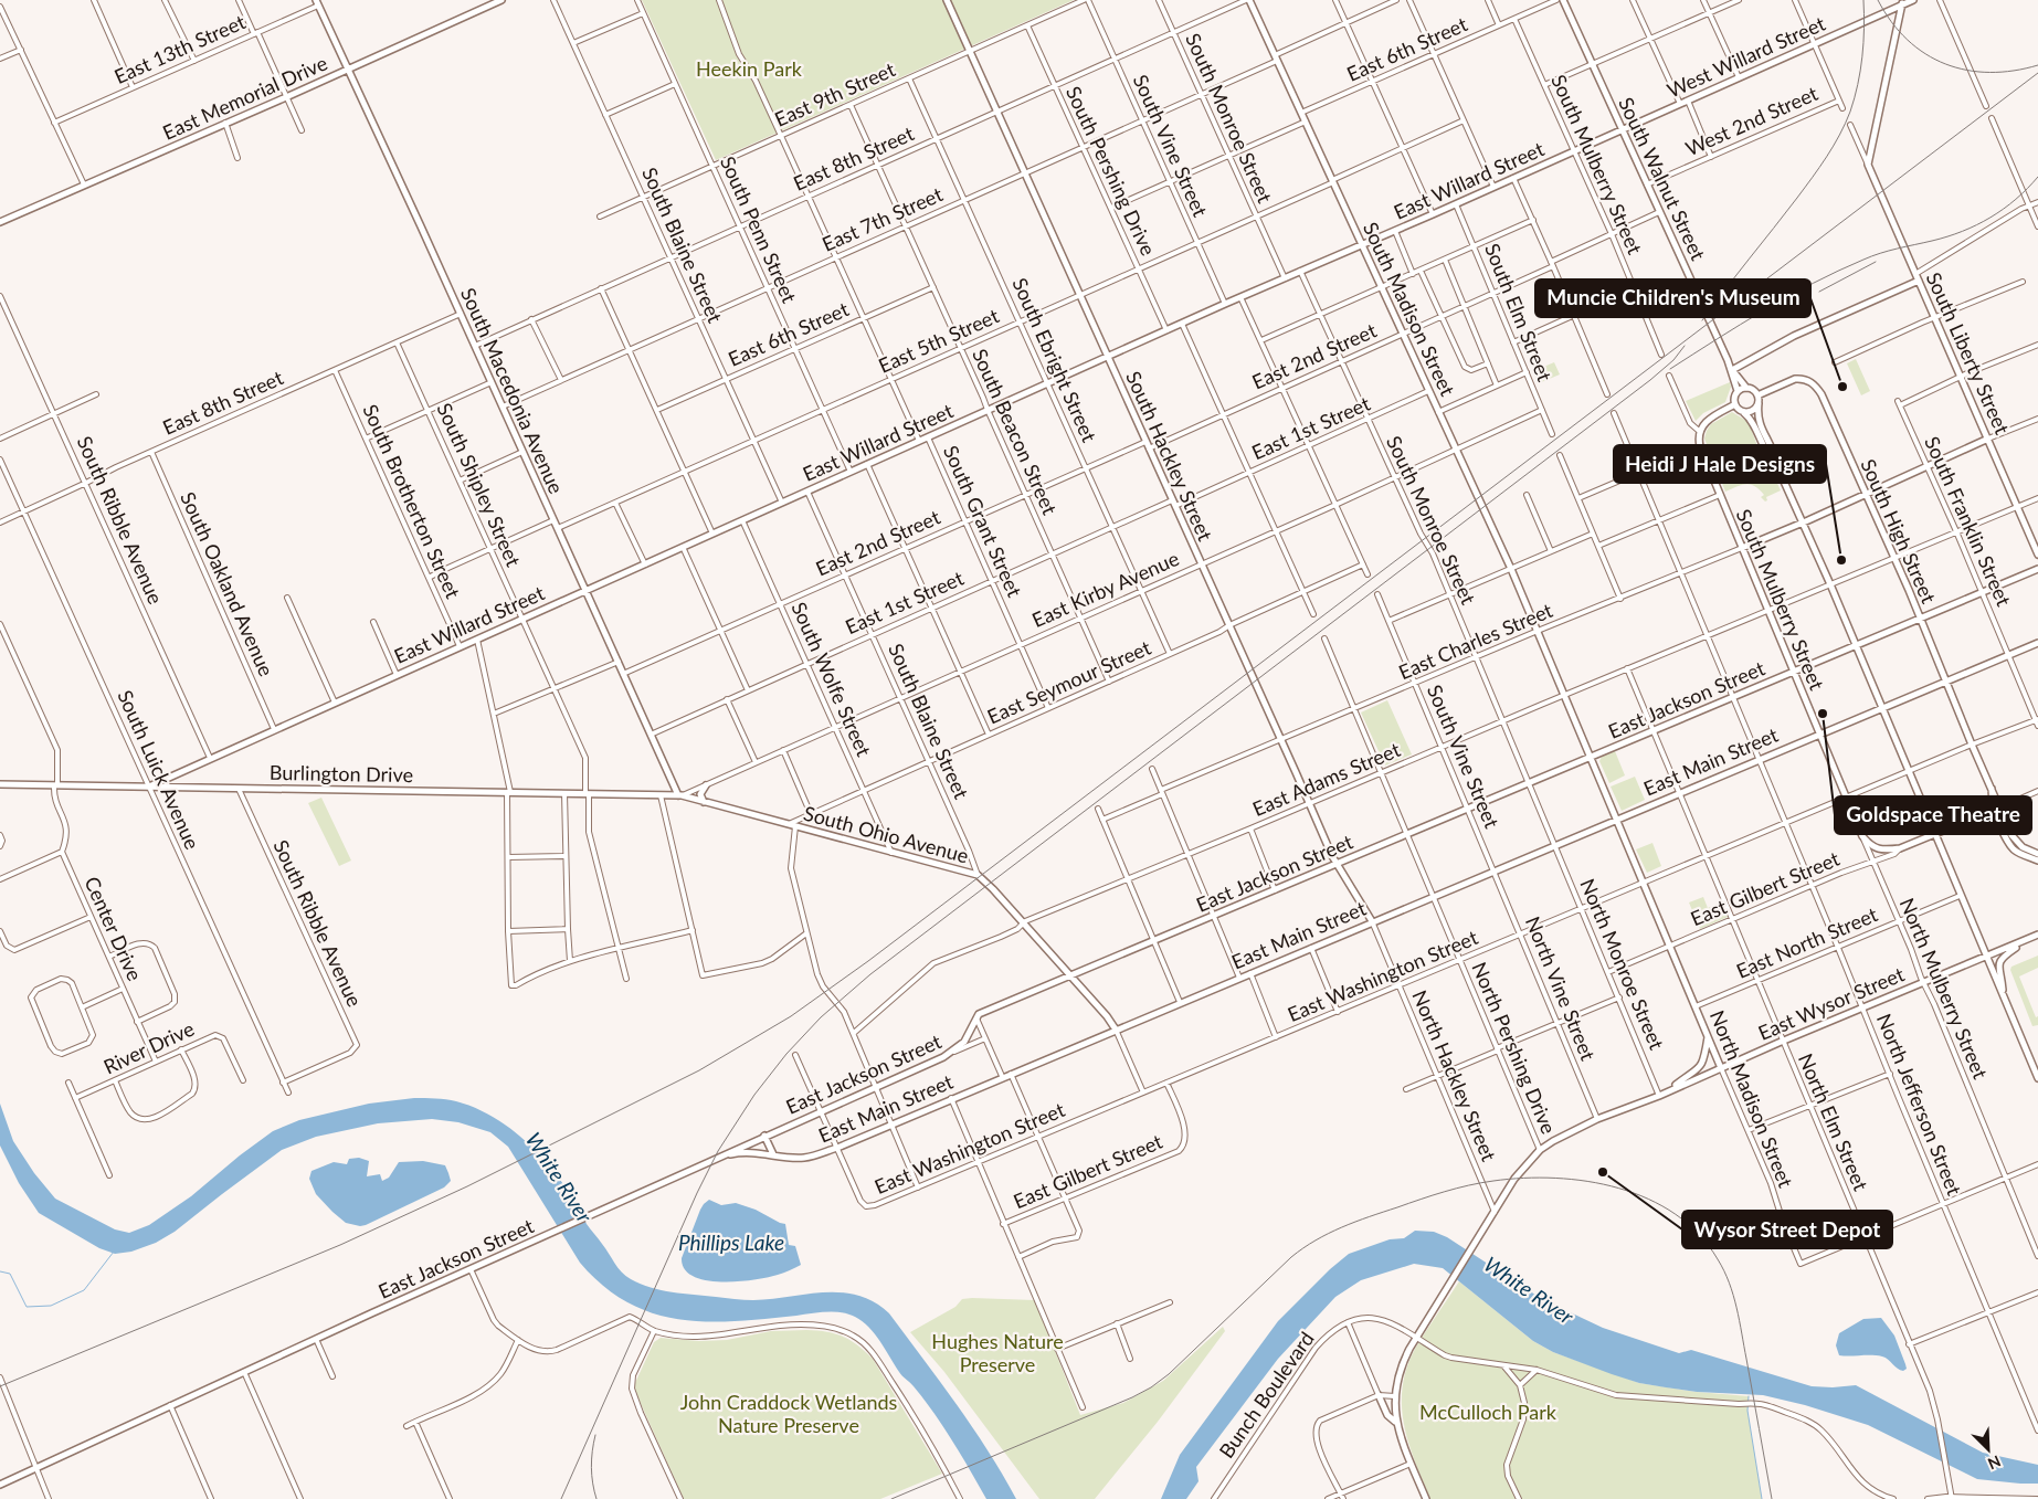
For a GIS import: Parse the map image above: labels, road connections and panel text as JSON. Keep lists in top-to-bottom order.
{
  "streets": {
    "main road": [
      "West Willard Street",
      "East Memorial Drive",
      "South Mulberry Street",
      "South Walnut Street",
      "East Willard Street",
      "South Madison Street",
      "South Liberty Street",
      "South Macedonia Avenue",
      "South Hackley Street",
      "South High Street",
      "East Charles Street",
      "East Jackson Street",
      "East Main Street",
      "Burlington Drive",
      "South Ohio Avenue",
      "East Gilbert Street",
      "North Mulberry Street",
      "East Wysor Street",
      "North Madison Street"
    ],
    "street": [
      "East 13th Street",
      "East 6th Street",
      "East 9th Street",
      "South Monroe Street",
      "West 2nd Street",
      "South Vine Street",
      "East 8th Street",
      "South Pershing Drive",
      "East 7th Street",
      "South Penn Street",
      "South Blaine Street",
      "South Elm Street",
      "East 5th Street",
      "East 2nd Street",
      "South Ebright Street",
      "East 1st Street",
      "South Beacon Street",
      "South Shipley Street",
      "South Brotherton Street",
      "South Ribble Avenue",
      "South Grant Street",
      "South Franklin Street",
      "South Oakland Avenue",
      "East Kirby Avenue",
      "South Wolfe Street",
      "East Seymour Street",
      "South Luick Avenue",
      "East Adams Street",
      "Center Drive",
      "East North Street",
      "North Monroe Street",
      "East Washington Street",
      "North Vine Street",
      "River Drive",
      "North Pershing Drive",
      "North Hackley Street",
      "North Jefferson Street",
      "North Elm Street",
      "Bunch Boulevard"
    ]
  },
  "crossings": [
    ["East 13th Street", "South Macedonia Avenue"],
    ["East 6th Street", "South Mulberry Street"],
    ["East 6th Street", "South Penn Street"],
    ["East 6th Street", "South Blaine Street"],
    ["East 6th Street", "South Madison Street"],
    ["East 6th Street", "South Beacon Street"],
    ["East 6th Street", "South Grant Street"],
    ["West Willard Street", "South Walnut Street"],
    ["West Willard Street", "East Willard Street"],
    ["East 9th Street", "South Vine Street"],
    ["East 9th Street", "South Pershing Drive"],
    ["East 9th Street", "South Penn Street"],
    ["East 9th Street", "South Blaine Street"],
    ["East 9th Street", "South Ebright Street"],
    ["East 9th Street", "South Beacon Street"],
    ["East 9th Street", "South Hackley Street"],
    ["East 9th Street", "South Grant Street"],
    ["East Memorial Drive", "South Macedonia Avenue"],
    ["South Monroe Street", "East 8th Street"],
    ["South Monroe Street", "East Willard Street"],
    ["South Monroe Street", "East 7th Street"],
    ["South Monroe Street", "East 5th Street"],
    ["South Monroe Street", "East 2nd Street"],
    ["South Monroe Street", "East 1st Street"],
    ["South Monroe Street", "East Kirby Avenue"],
    ["South Monroe Street", "East Charles Street"],
    ["South Monroe Street", "East Jackson Street"],
    ["South Monroe Street", "East Main Street"],
    ["South Monroe Street", "East Adams Street"],
    ["South Monroe Street", "North Monroe Street"],
    ["West 2nd Street", "South Walnut Street"],
    ["South Vine Street", "East 8th Street"],
    ["South Vine Street", "East Willard Street"],
    ["South Vine Street", "East 7th Street"],
    ["South Vine Street", "East 5th Street"],
    ["South Vine Street", "East Charles Street"],
    ["South Vine Street", "East Jackson Street"],
    ["South Vine Street", "East Main Street"],
    ["South Vine Street", "East Adams Street"],
    ["South Vine Street", "North Vine Street"],
    ["East 8th Street", "South Pershing Drive"],
    ["East 8th Street", "South Penn Street"],
    ["East 8th Street", "South Blaine Street"],
    ["East 8th Street", "South Madison Street"],
    ["East 8th Street", "South Ebright Street"],
    ["East 8th Street", "South Macedonia Avenue"],
    ["East 8th Street", "South Beacon Street"],
    ["East 8th Street", "South Hackley Street"],
    ["East 8th Street", "South Shipley Street"],
    ["East 8th Street", "South Brotherton Street"],
    ["East 8th Street", "South Ribble Avenue"],
    ["East 8th Street", "South Grant Street"],
    ["East 8th Street", "South Oakland Avenue"],
    ["East 8th Street", "South Luick Avenue"],
    ["South Mulberry Street", "East Willard Street"],
    ["South Mulberry Street", "East 2nd Street"],
    ["South Mulberry Street", "East Charles Street"],
    ["South Mulberry Street", "East Jackson Street"],
    ["South Mulberry Street", "East Main Street"],
    ["South Mulberry Street", "East Adams Street"],
    ["South Mulberry Street", "North Mulberry Street"],
    ["South Pershing Drive", "East Willard Street"],
    ["South Pershing Drive", "East 7th Street"],
    ["South Pershing Drive", "East 5th Street"],
    ["South Walnut Street", "East Willard Street"],
    ["South Walnut Street", "East 2nd Street"],
    ["South Walnut Street", "South High Street"],
    ["East Willard Street", "South Penn Street"],
    ["East Willard Street", "South Blaine Street"],
    ["East Willard Street", "South Madison Street"],
    ["East Willard Street", "South Elm Street"],
    ["East Willard Street", "South Ebright Street"],
    ["East Willard Street", "South Macedonia Avenue"],
    ["East Willard Street", "South Beacon Street"],
    ["East Willard Street", "South Hackley Street"],
    ["East Willard Street", "South Shipley Street"],
    ["East Willard Street", "South Brotherton Street"],
    ["East Willard Street", "South Ribble Avenue"],
    ["East Willard Street", "South Grant Street"],
    ["East Willard Street", "South Oakland Avenue"],
    ["East Willard Street", "South Wolfe Street"],
    ["East Willard Street", "South Luick Avenue"],
    ["East Willard Street", "Burlington Drive"],
    ["East 7th Street", "South Penn Street"],
    ["East 7th Street", "South Blaine Street"],
    ["East 7th Street", "South Madison Street"],
    ["East 7th Street", "South Ebright Street"],
    ["East 7th Street", "South Macedonia Avenue"],
    ["East 7th Street", "South Beacon Street"],
    ["East 7th Street", "South Hackley Street"],
    ["East 7th Street", "South Grant Street"],
    ["South Penn Street", "East 5th Street"],
    ["South Blaine Street", "East 5th Street"],
    ["South Blaine Street", "East 2nd Street"],
    ["South Blaine Street", "East 1st Street"],
    ["South Blaine Street", "East Kirby Avenue"],
    ["South Blaine Street", "East Seymour Street"],
    ["South Blaine Street", "South Ohio Avenue"],
    ["South Madison Street", "East 5th Street"],
    ["South Madison Street", "East 2nd Street"],
    ["South Madison Street", "East 1st Street"],
    ["South Madison Street", "East Kirby Avenue"],
    ["South Madison Street", "East Charles Street"],
    ["South Madison Street", "East Jackson Street"],
    ["South Madison Street", "East Main Street"],
    ["South Madison Street", "East Adams Street"],
    ["South Madison Street", "North Madison Street"],
    ["South Elm Street", "East 2nd Street"],
    ["South Elm Street", "East Kirby Avenue"],
    ["East 5th Street", "South Ebright Street"],
    ["East 5th Street", "South Macedonia Avenue"],
    ["East 5th Street", "South Beacon Street"],
    ["East 5th Street", "South Hackley Street"],
    ["East 5th Street", "South Grant Street"],
    ["South Liberty Street", "South Franklin Street"],
    ["South Liberty Street", "East Charles Street"],
    ["South Liberty Street", "East Adams Street"],
    ["East 2nd Street", "South Ebright Street"],
    ["East 2nd Street", "South Macedonia Avenue"],
    ["East 2nd Street", "South Beacon Street"],
    ["East 2nd Street", "South Hackley Street"],
    ["East 2nd Street", "South Grant Street"],
    ["East 2nd Street", "South Wolfe Street"],
    ["South Ebright Street", "East 1st Street"],
    ["South Ebright Street", "East Kirby Avenue"],
    ["South Ebright Street", "East Seymour Street"],
    ["South Macedonia Avenue", "East 1st Street"],
    ["South Macedonia Avenue", "East Kirby Avenue"],
    ["South Macedonia Avenue", "Burlington Drive"],
    ["South Macedonia Avenue", "South Ohio Avenue"],
    ["East 1st Street", "South Beacon Street"],
    ["East 1st Street", "South Hackley Street"],
    ["East 1st Street", "South Grant Street"],
    ["East 1st Street", "South Wolfe Street"],
    ["South Beacon Street", "East Kirby Avenue"],
    ["South Beacon Street", "East Seymour Street"],
    ["South Hackley Street", "East Kirby Avenue"],
    ["South Hackley Street", "East Charles Street"],
    ["South Hackley Street", "East Seymour Street"],
    ["South Hackley Street", "East Jackson Street"],
    ["South Hackley Street", "East Main Street"],
    ["South Hackley Street", "East Adams Street"],
    ["South Hackley Street", "North Hackley Street"],
    ["South Shipley Street", "Burlington Drive"],
    ["South Ribble Avenue", "South Luick Avenue"],
    ["South Ribble Avenue", "Burlington Drive"],
    ["South Grant Street", "East Kirby Avenue"],
    ["South Grant Street", "East Seymour Street"],
    ["South Franklin Street", "East Charles Street"],
    ["South Franklin Street", "East Jackson Street"],
    ["South Franklin Street", "East Main Street"],
    ["South Franklin Street", "East Adams Street"],
    ["South Franklin Street", "East Washington Street"],
    ["South High Street", "East Charles Street"],
    ["South High Street", "East Jackson Street"],
    ["South High Street", "East Main Street"],
    ["South High Street", "East Adams Street"],
    ["South High Street", "East Washington Street"],
    ["East Kirby Avenue", "South Wolfe Street"],
    ["East Kirby Avenue", "Burlington Drive"],
    ["East Kirby Avenue", "South Ohio Avenue"],
    ["East Charles Street", "North Jefferson Street"],
    ["South Wolfe Street", "East Seymour Street"],
    ["South Wolfe Street", "South Ohio Avenue"],
    ["East Seymour Street", "South Ohio Avenue"],
    ["East Jackson Street", "East Main Street"],
    ["East Jackson Street", "South Ohio Avenue"],
    ["East Jackson Street", "North Jefferson Street"],
    ["East Main Street", "South Ohio Avenue"],
    ["East Main Street", "North Monroe Street"],
    ["East Main Street", "East Washington Street"],
    ["East Main Street", "North Vine Street"],
    ["East Main Street", "North Mulberry Street"],
    ["East Main Street", "North Pershing Drive"],
    ["East Main Street", "North Hackley Street"],
    ["East Main Street", "North Madison Street"],
    ["East Main Street", "North Jefferson Street"],
    ["East Main Street", "North Elm Street"],
    ["South Luick Avenue", "Burlington Drive"],
    ["Burlington Drive", "South Ohio Avenue"],
    ["East Adams Street", "South Ohio Avenue"],
    ["East Adams Street", "North Jefferson Street"],
    ["East Gilbert Street", "North Monroe Street"],
    ["East Gilbert Street", "East Washington Street"],
    ["East Gilbert Street", "North Mulberry Street"],
    ["East Gilbert Street", "North Madison Street"],
    ["East Gilbert Street", "North Jefferson Street"],
    ["East Gilbert Street", "North Elm Street"],
    ["Center Drive", "River Drive"],
    ["East North Street", "North Mulberry Street"],
    ["East North Street", "North Madison Street"],
    ["East North Street", "North Jefferson Street"],
    ["East North Street", "North Elm Street"],
    ["North Monroe Street", "East Washington Street"],
    ["North Monroe Street", "East Wysor Street"],
    ["East Washington Street", "North Vine Street"],
    ["East Washington Street", "North Mulberry Street"],
    ["East Washington Street", "North Pershing Drive"],
    ["East Washington Street", "North Hackley Street"],
    ["East Washington Street", "North Madison Street"],
    ["East Washington Street", "North Jefferson Street"],
    ["East Washington Street", "North Elm Street"],
    ["North Vine Street", "East Wysor Street"],
    ["North Mulberry Street", "East Wysor Street"],
    ["East Wysor Street", "North Pershing Drive"],
    ["East Wysor Street", "North Hackley Street"],
    ["East Wysor Street", "North Madison Street"],
    ["East Wysor Street", "North Jefferson Street"],
    ["East Wysor Street", "North Elm Street"],
    ["East Wysor Street", "Bunch Boulevard"],
    ["North Madison Street", "North Elm Street"]
  ],
  "water": ["White River", "Phillips Lake"],
  "parks": [
    "Heekin Park",
    "Hughes Nature Preserve",
    "John Craddock Wetlands Nature Preserve",
    "McCulloch Park"
  ],
  "places": [
    "Muncie Children's Museum",
    "Heidi J Hale Designs",
    "Goldspace Theatre",
    "Wysor Street Depot"
  ],
  "north": "bottom right"
}
